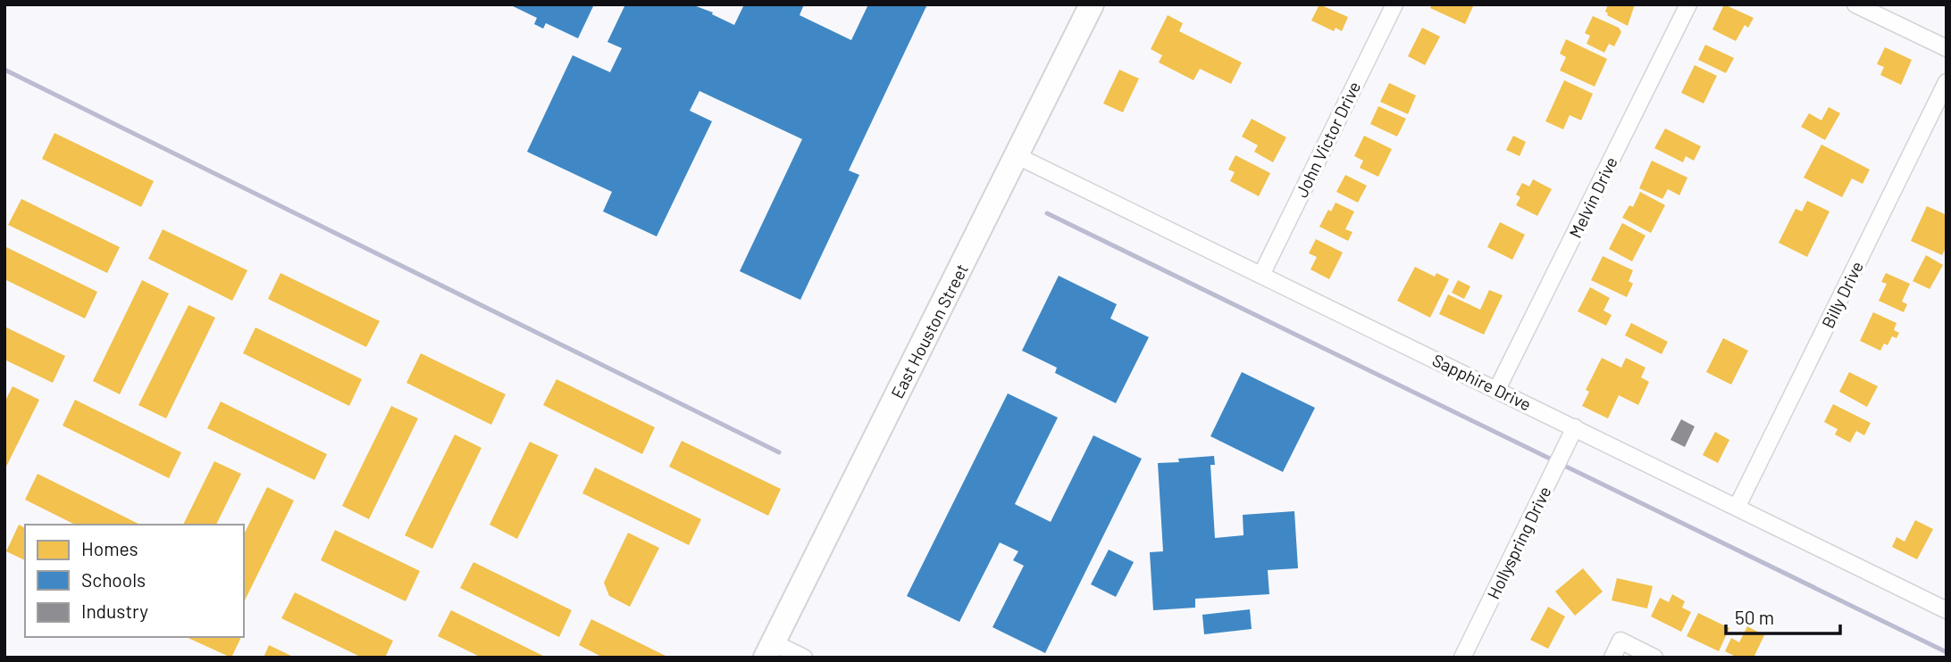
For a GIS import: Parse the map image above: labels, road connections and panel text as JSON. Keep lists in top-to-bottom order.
{
  "streets": {
    "main road": ["East Houston Street"],
    "street": [
      "John Victor Drive",
      "Melvin Drive",
      "Billy Drive",
      "Sapphire Drive",
      "Hollyspring Drive"
    ]
  },
  "crossings": [
    ["John Victor Drive", "Sapphire Drive"],
    ["Melvin Drive", "Sapphire Drive"],
    ["Billy Drive", "Sapphire Drive"],
    ["East Houston Street", "Sapphire Drive"],
    ["Sapphire Drive", "Hollyspring Drive"]
  ],
  "legend": ["Homes", "Schools", "Industry"],
  "scale_bar": "50 m"
}
